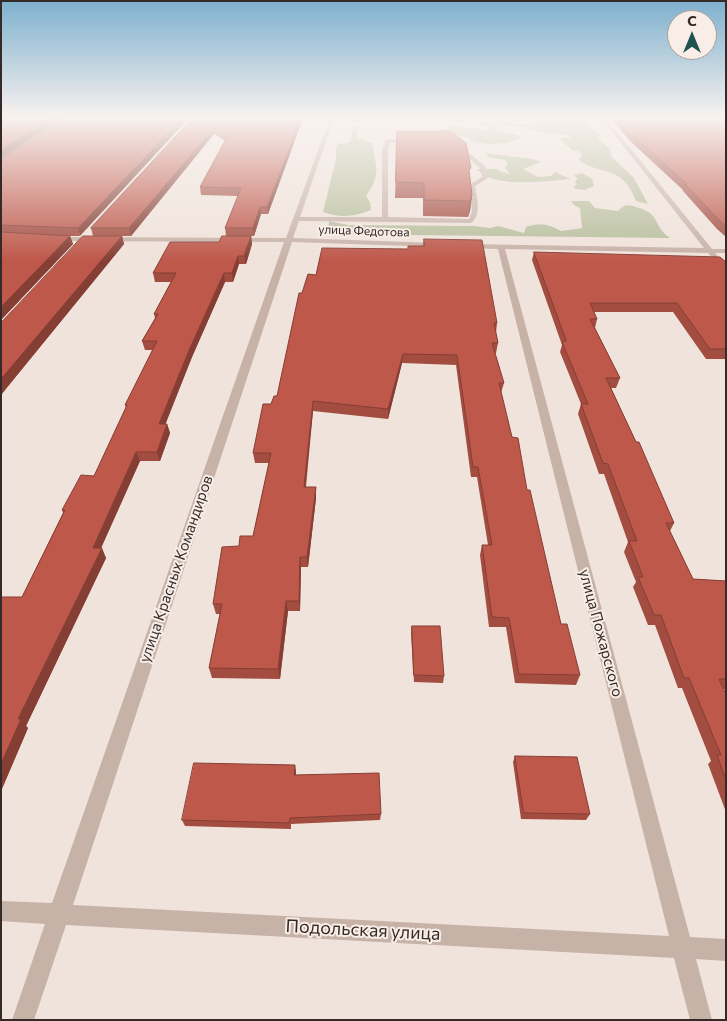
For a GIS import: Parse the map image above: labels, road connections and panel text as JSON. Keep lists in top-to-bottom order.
{
  "streets": {
    "street": [
      "улица Федотова",
      "улица Красных Командиров",
      "улица Пожарского",
      "Подольская улица"
    ]
  },
  "crossings": [
    ["улица Федотова", "улица Красных Командиров"],
    ["улица Красных Командиров", "Подольская улица"],
    ["улица Пожарского", "Подольская улица"]
  ],
  "north": "top"
}
